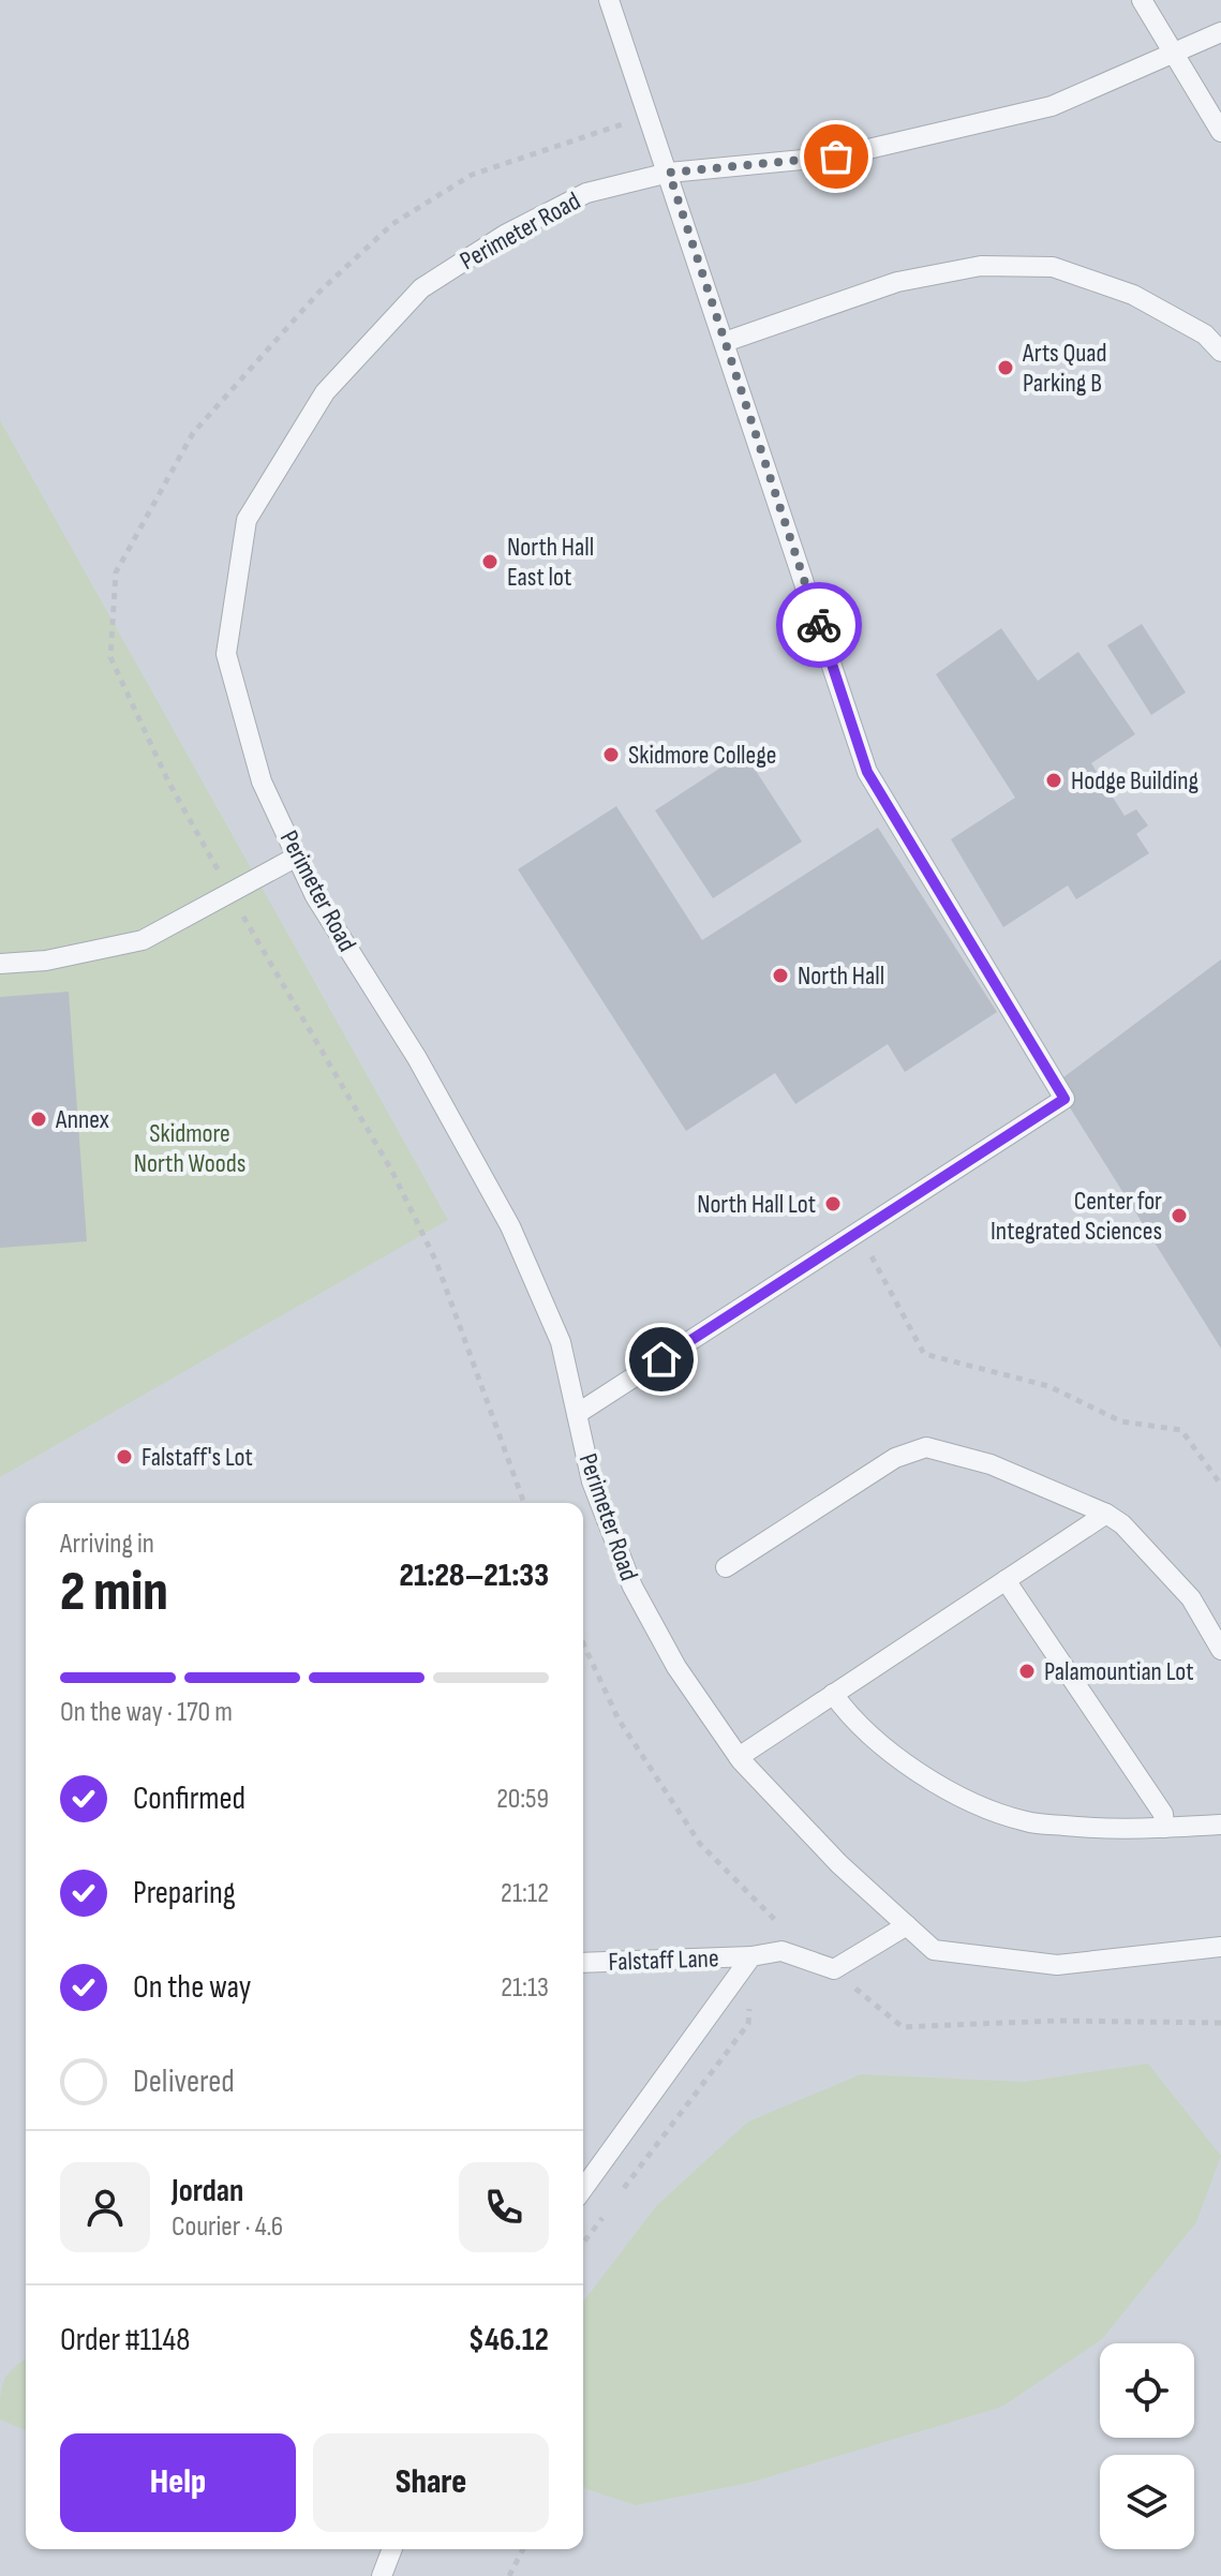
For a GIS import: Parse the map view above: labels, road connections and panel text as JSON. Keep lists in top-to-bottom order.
{
  "streets": {
    "lane": ["Perimeter Road", "Falstaff Lane"]
  },
  "crossings": [
    ["Perimeter Road", "Falstaff Lane"]
  ],
  "parks": ["Skidmore North Woods"],
  "places": [
    "Arts Quad Parking B",
    "North Hall East lot",
    "Skidmore College",
    "Hodge Building",
    "North Hall",
    "Annex",
    "North Hall Lot",
    "Center for Integrated Sciences",
    "Falstaff's Lot",
    "Palamountian Lot"
  ],
  "page": {
    "heading": ["2 min", "Arriving in", "21:28–21:33"],
    "panel": [
      "Jordan",
      "Courier · 4.6",
      "Order #1148",
      "$46.12"
    ],
    "bar": "On the way · 170 m",
    "list": [
      ["Confirmed", "20:59"],
      ["Preparing", "21:12"],
      ["On the way", "21:13"],
      "Delivered"
    ],
    "buttons": ["Help", "Share"]
  }
}
